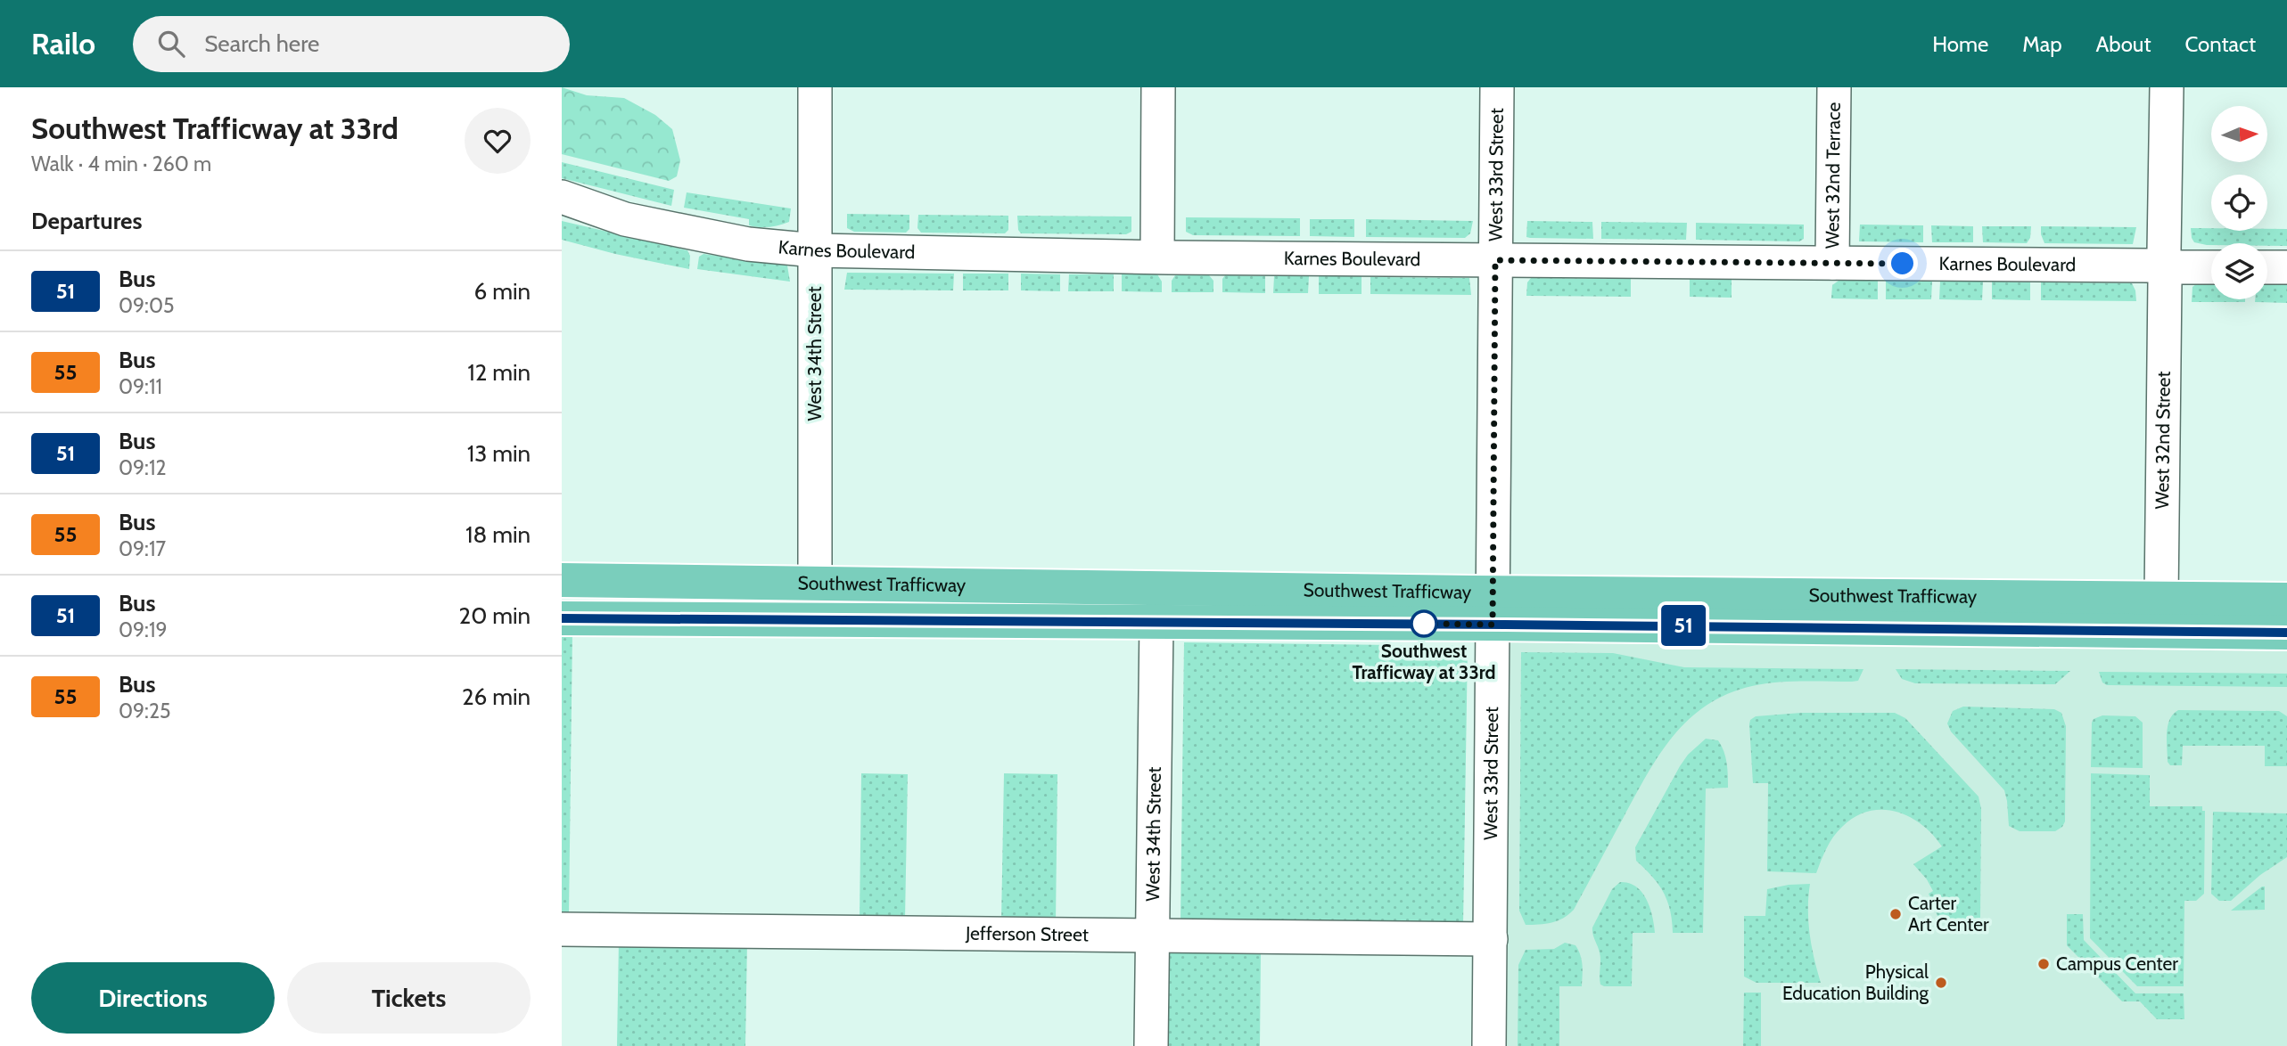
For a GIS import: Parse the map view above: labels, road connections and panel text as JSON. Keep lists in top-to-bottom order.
{
  "streets": {
    "main road": ["Southwest Trafficway"],
    "street": [
      "West 33rd Street",
      "West 32nd Terrace",
      "Karnes Boulevard",
      "West 34th Street",
      "West 32nd Street",
      "Jefferson Street"
    ]
  },
  "crossings": [
    ["West 33rd Street", "Karnes Boulevard"],
    ["West 33rd Street", "Southwest Trafficway"],
    ["West 33rd Street", "Jefferson Street"],
    ["West 32nd Terrace", "Karnes Boulevard"],
    ["Karnes Boulevard", "West 34th Street"],
    ["Karnes Boulevard", "West 32nd Street"],
    ["West 34th Street", "Southwest Trafficway"],
    ["West 34th Street", "Jefferson Street"],
    ["West 32nd Street", "Southwest Trafficway"]
  ],
  "places": [
    "Southwest Trafficway at 33rd",
    "Carter Art Center",
    "Campus Center",
    "Physical Education Building"
  ],
  "lines": ["bus line 51"],
  "north": "right",
  "page": {
    "header": "Railo",
    "search": "Search here",
    "nav": [
      "Home",
      "Map",
      "About",
      "Contact"
    ],
    "heading": [
      ["Southwest Trafficway at 33rd", "Walk · 4 min · 260 m"],
      "Departures"
    ],
    "on_map": "51",
    "list": [
      {
        "mark": "51",
        "name": "Bus",
        "note": "09:05",
        "value": "6 min"
      },
      {
        "mark": "55",
        "name": "Bus",
        "note": "09:11",
        "value": "12 min"
      },
      {
        "mark": "51",
        "name": "Bus",
        "note": "09:12",
        "value": "13 min"
      },
      {
        "mark": "55",
        "name": "Bus",
        "note": "09:17",
        "value": "18 min"
      },
      {
        "mark": "51",
        "name": "Bus",
        "note": "09:19",
        "value": "20 min"
      },
      {
        "mark": "55",
        "name": "Bus",
        "note": "09:25",
        "value": "26 min"
      }
    ],
    "buttons": ["Directions", "Tickets"]
  }
}
